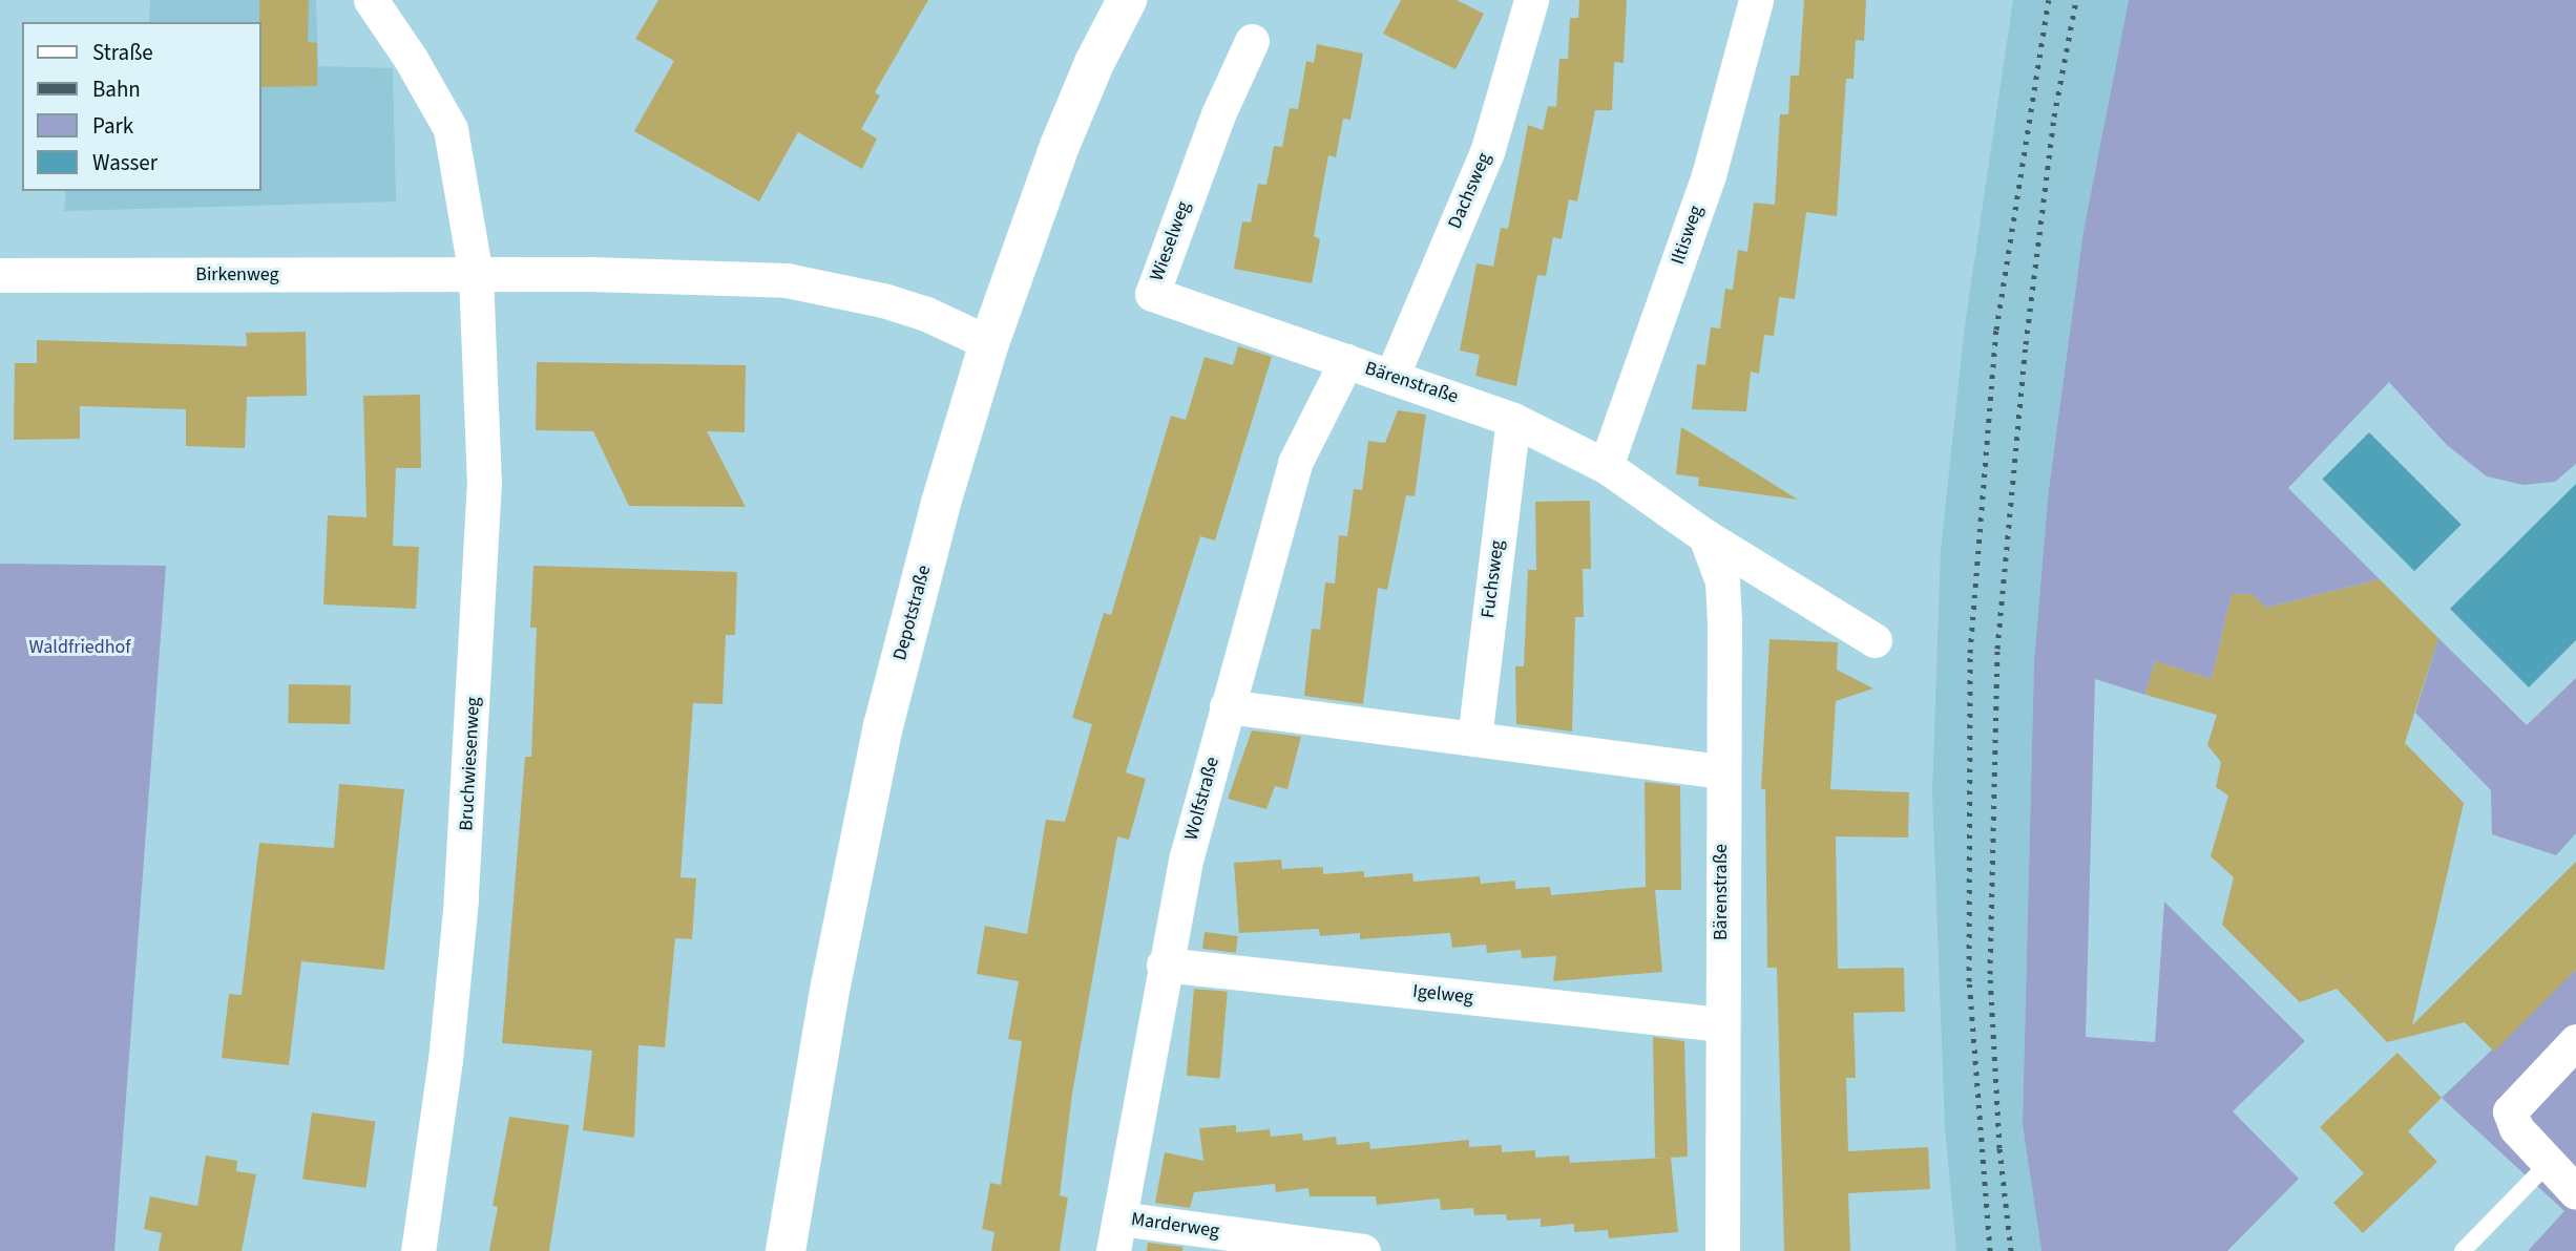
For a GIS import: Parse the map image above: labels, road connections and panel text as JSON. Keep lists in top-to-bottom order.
{
  "streets": {
    "main road": ["Depotstraße"],
    "street": [
      "Dachsweg",
      "Iltisweg",
      "Wieselweg",
      "Birkenweg",
      "Bärenstraße",
      "Fuchsweg",
      "Bruchwiesenweg",
      "Wolfstraße",
      "Igelweg",
      "Marderweg"
    ]
  },
  "crossings": [
    ["Dachsweg", "Bärenstraße"],
    ["Iltisweg", "Bärenstraße"],
    ["Wieselweg", "Bärenstraße"],
    ["Wieselweg", "Wolfstraße"],
    ["Birkenweg", "Bruchwiesenweg"],
    ["Bärenstraße", "Fuchsweg"],
    ["Bärenstraße", "Wolfstraße"],
    ["Bärenstraße", "Igelweg"],
    ["Wolfstraße", "Igelweg"],
    ["Wolfstraße", "Marderweg"]
  ],
  "parks": ["Waldfriedhof"],
  "legend": [
    "Straße",
    "Bahn",
    "Park",
    "Wasser"
  ]
}
